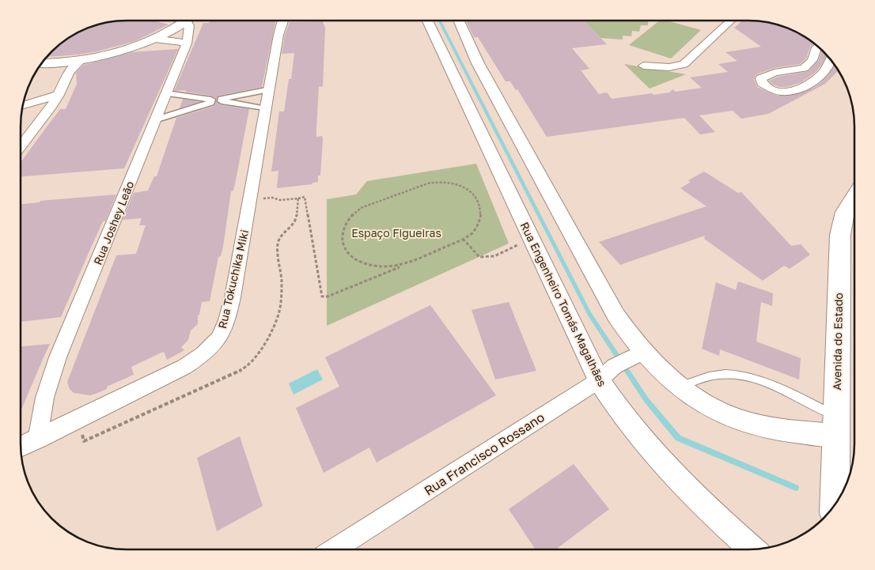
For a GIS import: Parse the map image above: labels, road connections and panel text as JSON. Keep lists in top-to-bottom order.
{
  "streets": {
    "highway": ["Avenida do Estado"],
    "street": [
      "Rua Joshey Leão",
      "Rua Tokuchika Miki",
      "Rua Engenheiro Tomás Magalhães",
      "Rua Francisco Rossano"
    ]
  },
  "crossings": [
    ["Rua Joshey Leão", "Rua Tokuchika Miki"],
    ["Rua Engenheiro Tomás Magalhães", "Rua Francisco Rossano"]
  ],
  "parks": ["Espaço Figueiras"]
}
